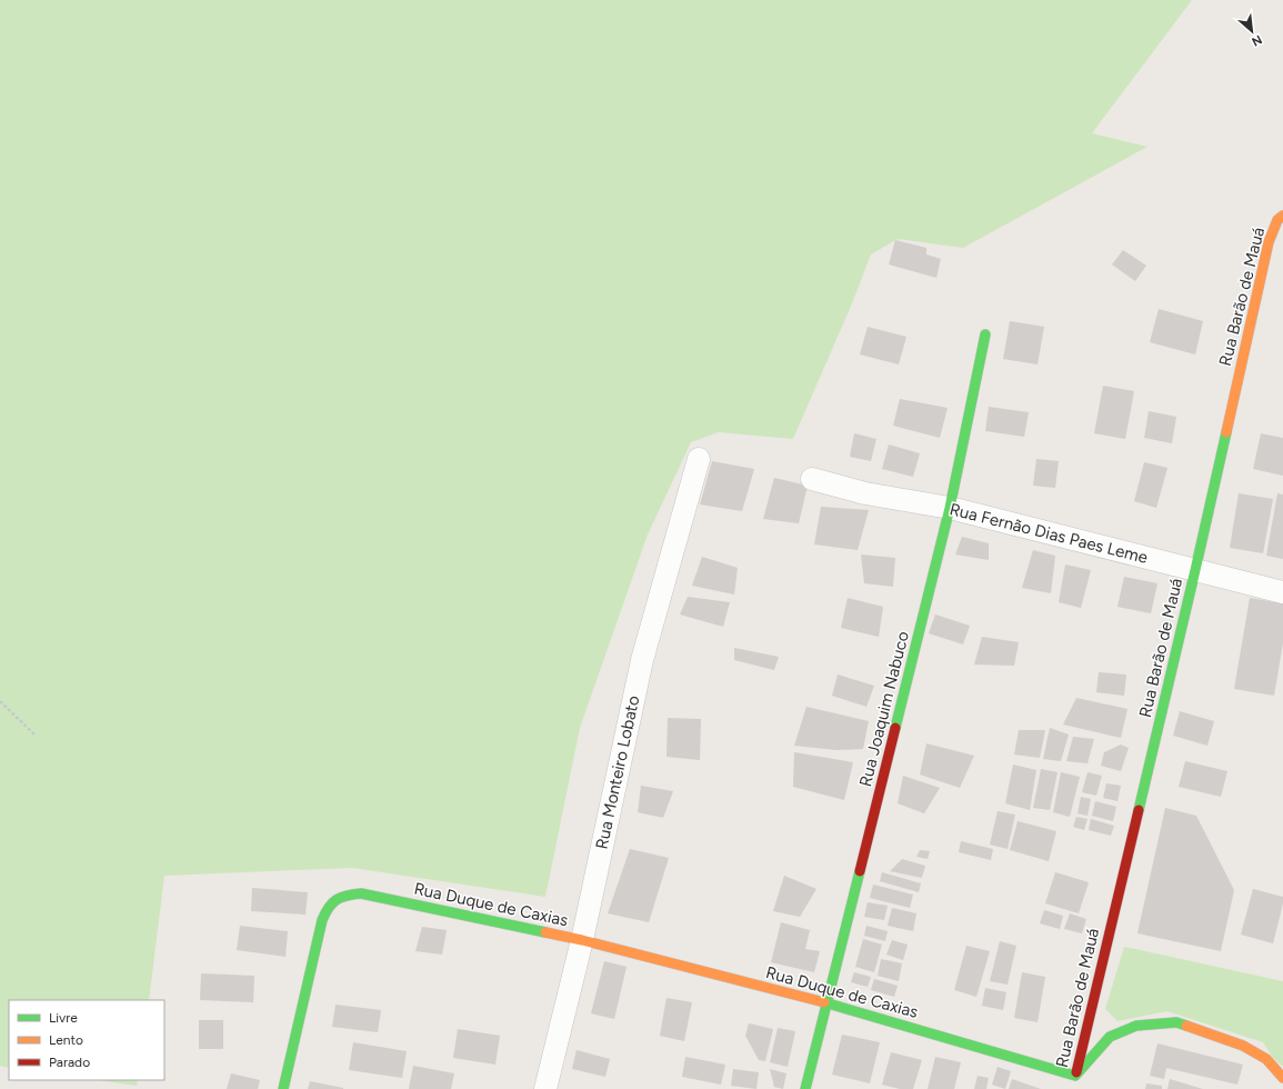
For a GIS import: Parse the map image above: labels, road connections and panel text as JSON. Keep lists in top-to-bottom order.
{
  "streets": {
    "street": [
      "Rua Barão de Mauá",
      "Rua Fernão Dias Paes Leme",
      "Rua Joaquim Nabuco",
      "Rua Monteiro Lobato",
      "Rua Duque de Caxias"
    ]
  },
  "crossings": [
    ["Rua Barão de Mauá", "Rua Fernão Dias Paes Leme"],
    ["Rua Barão de Mauá", "Rua Duque de Caxias"],
    ["Rua Fernão Dias Paes Leme", "Rua Joaquim Nabuco"],
    ["Rua Joaquim Nabuco", "Rua Duque de Caxias"],
    ["Rua Monteiro Lobato", "Rua Duque de Caxias"]
  ],
  "legend": ["Livre", "Lento", "Parado"],
  "north": "bottom right"
}
